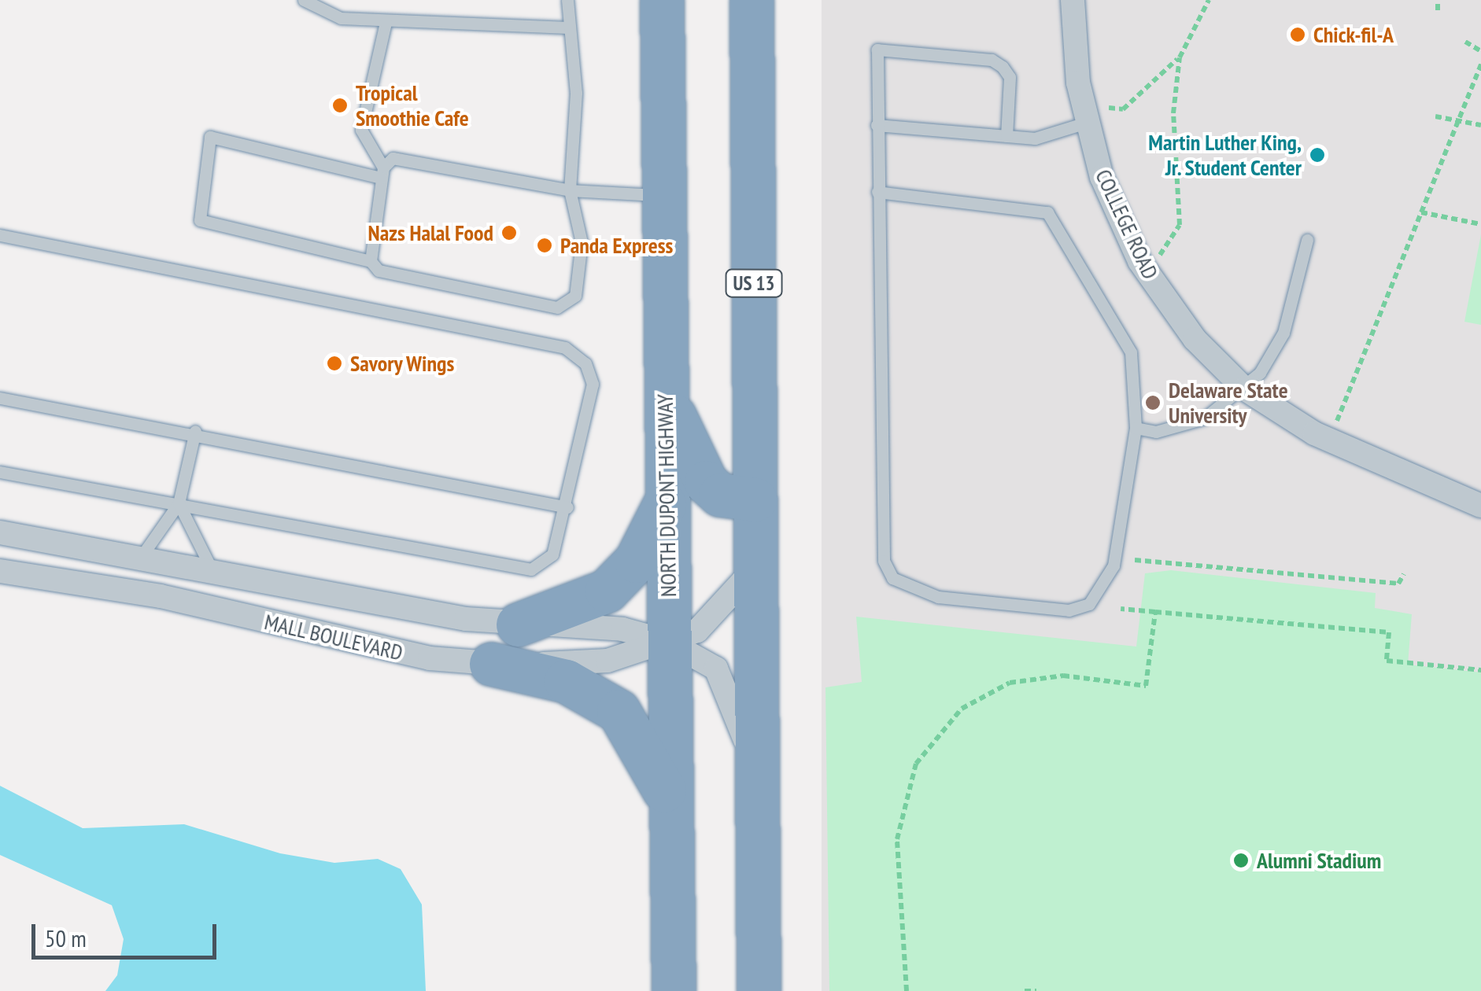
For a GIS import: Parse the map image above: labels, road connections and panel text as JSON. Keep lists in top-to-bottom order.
{
  "streets": {
    "highway": ["US 13", "NORTH DUPONT HIGHWAY"],
    "street": ["COLLEGE ROAD", "MALL BOULEVARD"]
  },
  "crossings": [
    ["US 13", "MALL BOULEVARD"],
    ["NORTH DUPONT HIGHWAY", "MALL BOULEVARD"]
  ],
  "places": [
    "Chick-fil-A",
    "Tropical Smoothie Cafe",
    "Martin Luther King, Jr. Student Center",
    "Nazs Halal Food",
    "Panda Express",
    "Savory Wings",
    "Delaware State University",
    "Alumni Stadium"
  ],
  "scale_bar": "50 m"
}
